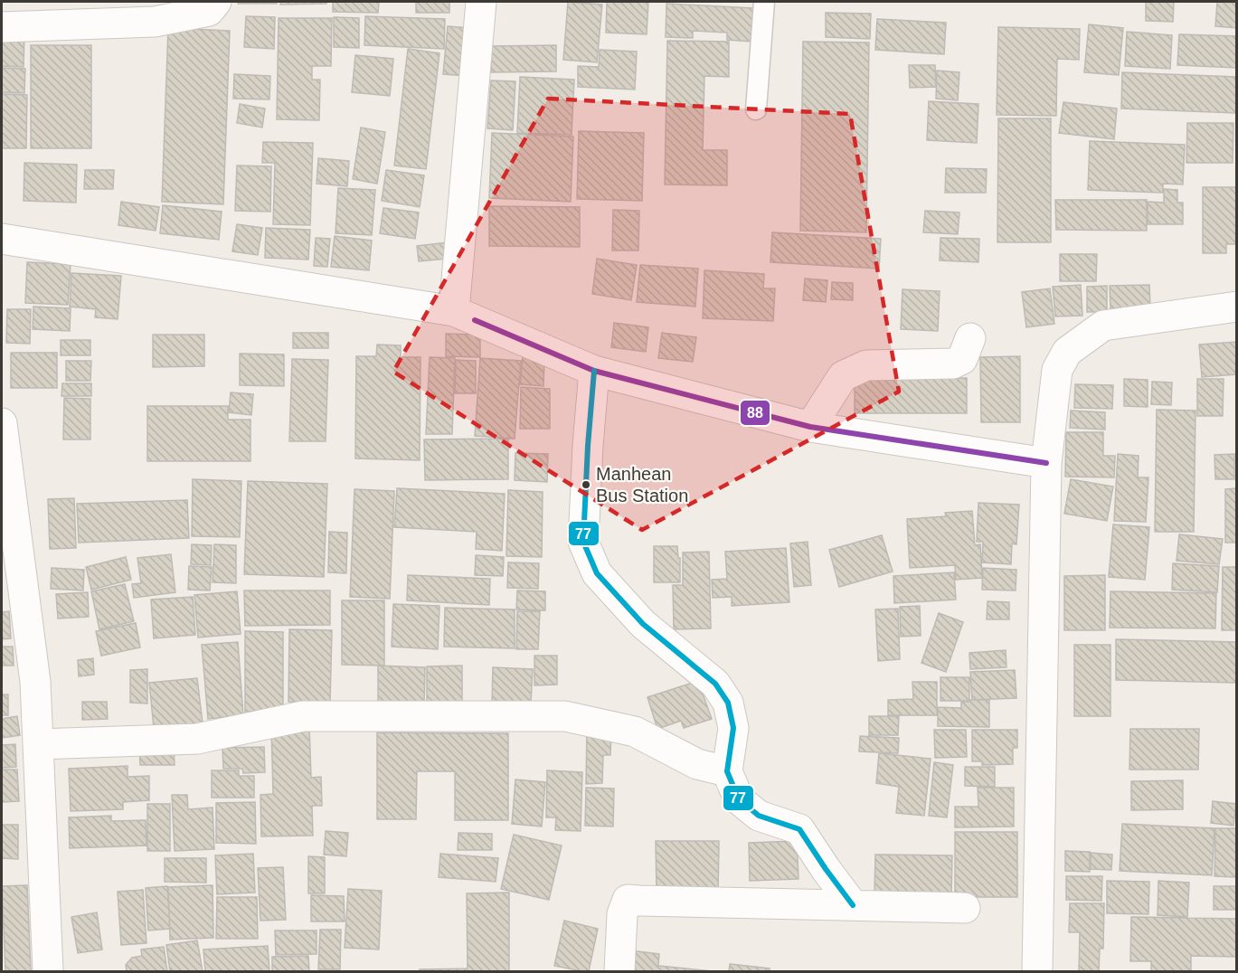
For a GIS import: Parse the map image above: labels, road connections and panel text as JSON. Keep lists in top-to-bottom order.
{
  "places": ["Manhean Bus Station"],
  "lines": ["transit line 88", "transit line 77"]
}
